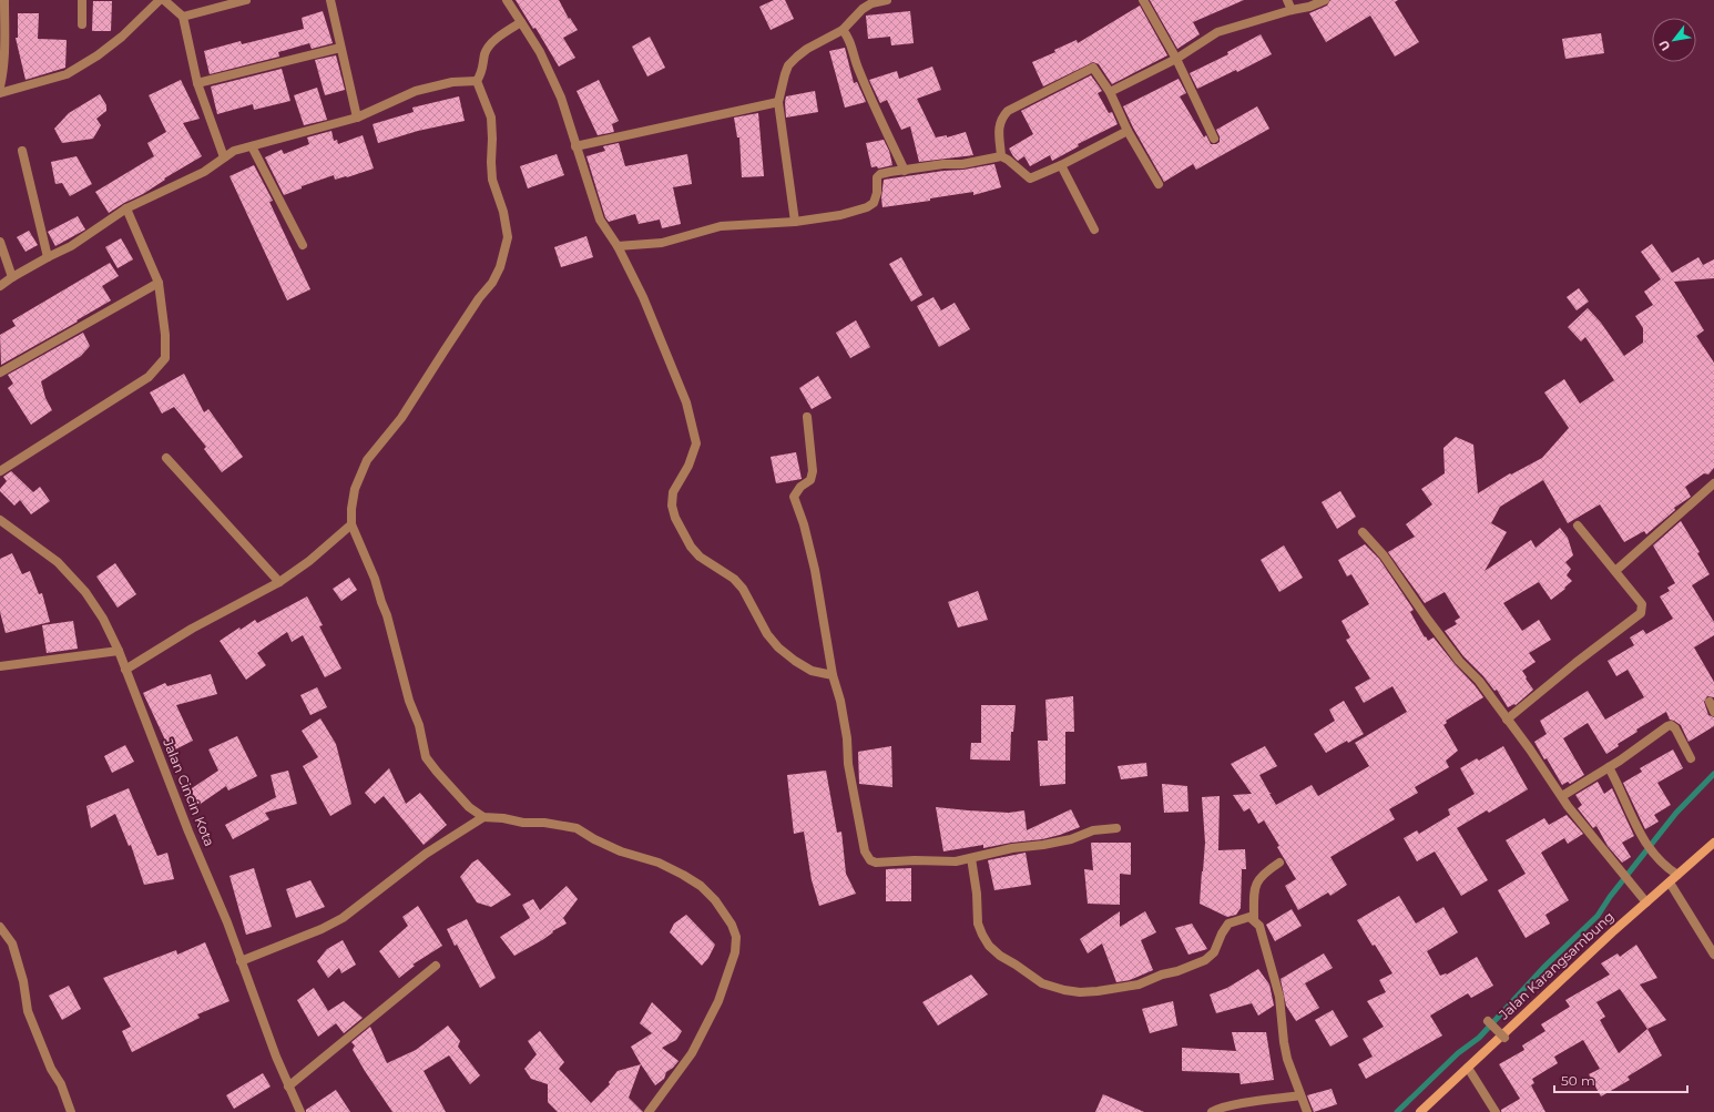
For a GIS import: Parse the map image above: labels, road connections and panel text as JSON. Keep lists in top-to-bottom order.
{
  "streets": {
    "main road": ["Jalan Karangsambung"],
    "street": ["Jalan Cincin Kota"]
  },
  "scale_bar": "50 m",
  "north": "bottom left"
}
